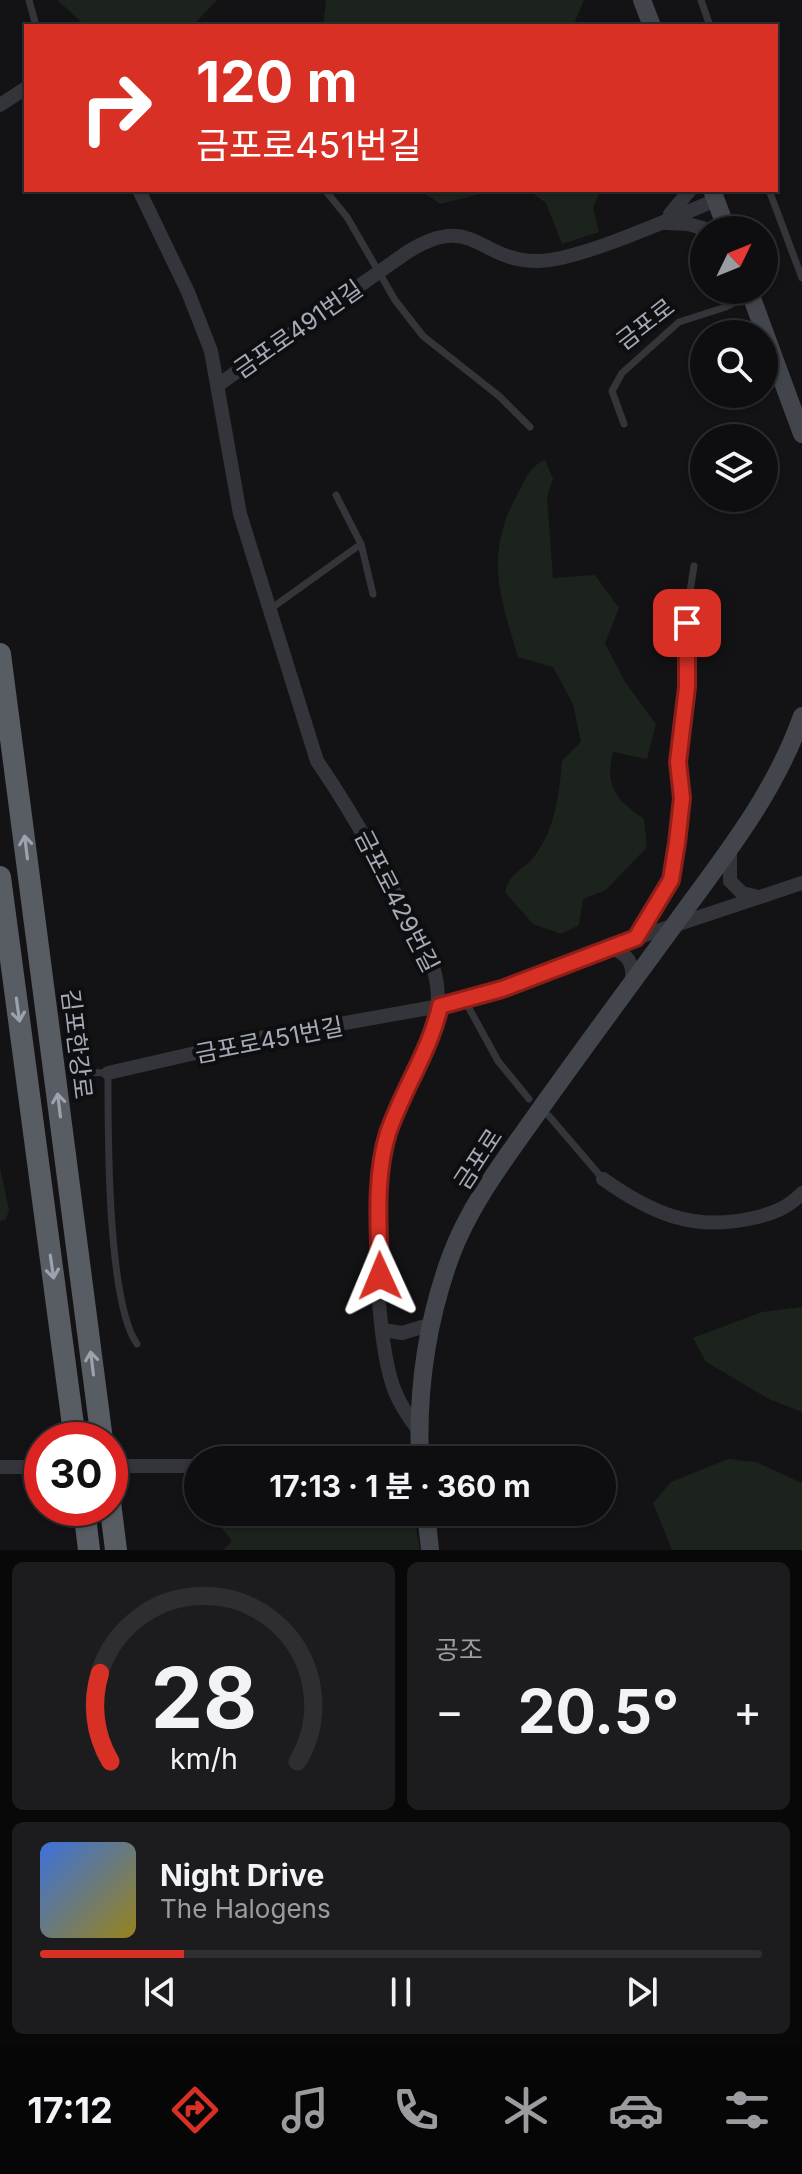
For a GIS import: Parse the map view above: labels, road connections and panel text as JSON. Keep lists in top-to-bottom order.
{
  "streets": {
    "highway": ["김포한강로"],
    "main road": ["금포로"],
    "street": ["금포로491번길", "금포로429번길", "금포로451번길"]
  },
  "crossings": [
    ["금포로", "금포로429번길"],
    ["금포로", "금포로451번길"],
    ["금포로491번길", "금포로429번길"],
    ["금포로429번길", "금포로451번길"]
  ],
  "north": "top right",
  "page": {
    "turn": ["120 m", "금포로451번길"],
    "limit": "30",
    "trip": "17:13 · 1 분 · 360 m",
    "tile": "공조",
    "heat": ["−", "20.5°", "+"],
    "song": ["Night Drive", "The Halogens"],
    "tabs": "17:12",
    "gauge": ["28", "km/h"]
  }
}
